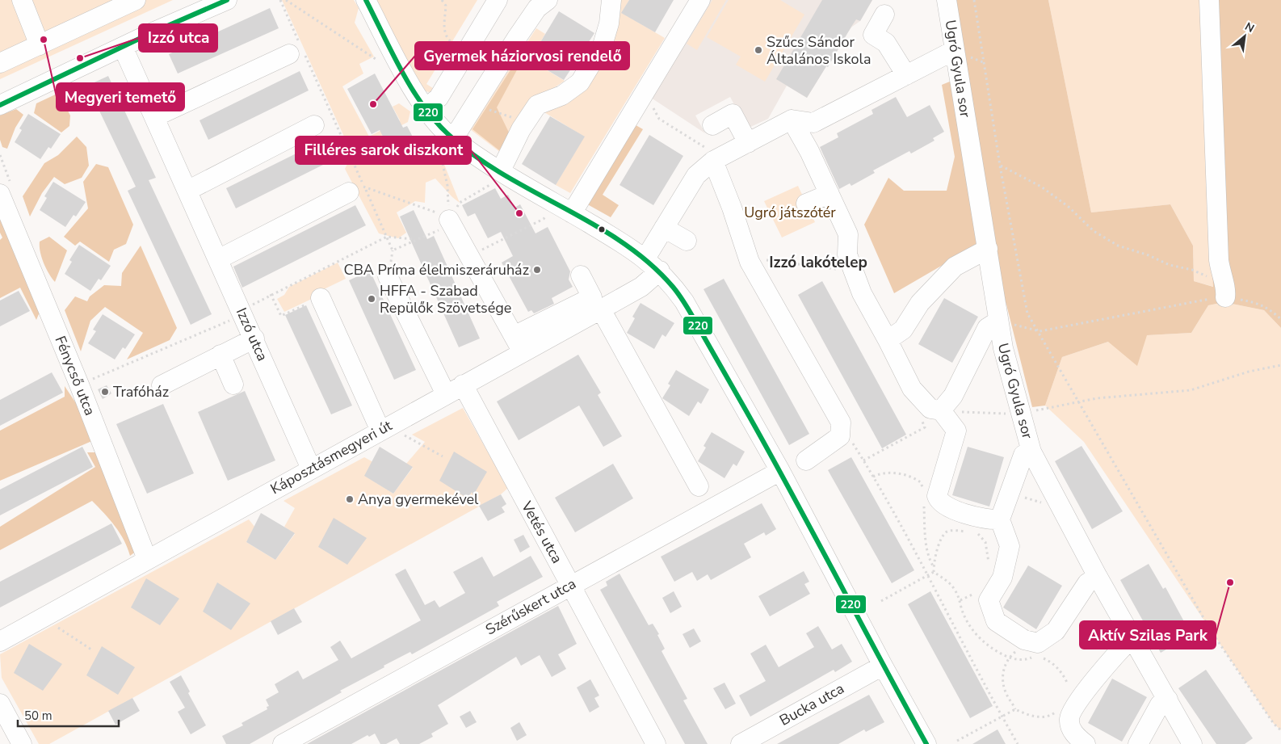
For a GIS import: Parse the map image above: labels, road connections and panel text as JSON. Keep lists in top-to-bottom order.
{
  "streets": {
    "street": [
      "Ugró Gyula sor",
      "Izzó utca",
      "Fénycső utca",
      "Káposztásmegyeri út",
      "Vetés utca",
      "Szérűskert utca",
      "Bucka utca"
    ]
  },
  "crossings": [
    ["Izzó utca", "Káposztásmegyeri út"],
    ["Fénycső utca", "Káposztásmegyeri út"],
    ["Káposztásmegyeri út", "Vetés utca"],
    ["Vetés utca", "Szérűskert utca"]
  ],
  "districts": ["Izzó lakótelep"],
  "parks": ["Ugró játszótér"],
  "places": [
    "Megyeri temető",
    "Szűcs Sándor Általános Iskola",
    "Izzó utca",
    "Gyermek háziorvosi rendelő",
    "Filléres sarok diszkont",
    "CBA Príma élelmiszeráruház",
    "HFFA - Szabad Repülők Szövetsége",
    "Trafóház",
    "Anya gyermekével",
    "Aktív Szilas Park"
  ],
  "lines": ["transit line 220"],
  "scale_bar": "50 m",
  "north": "top right"
}
